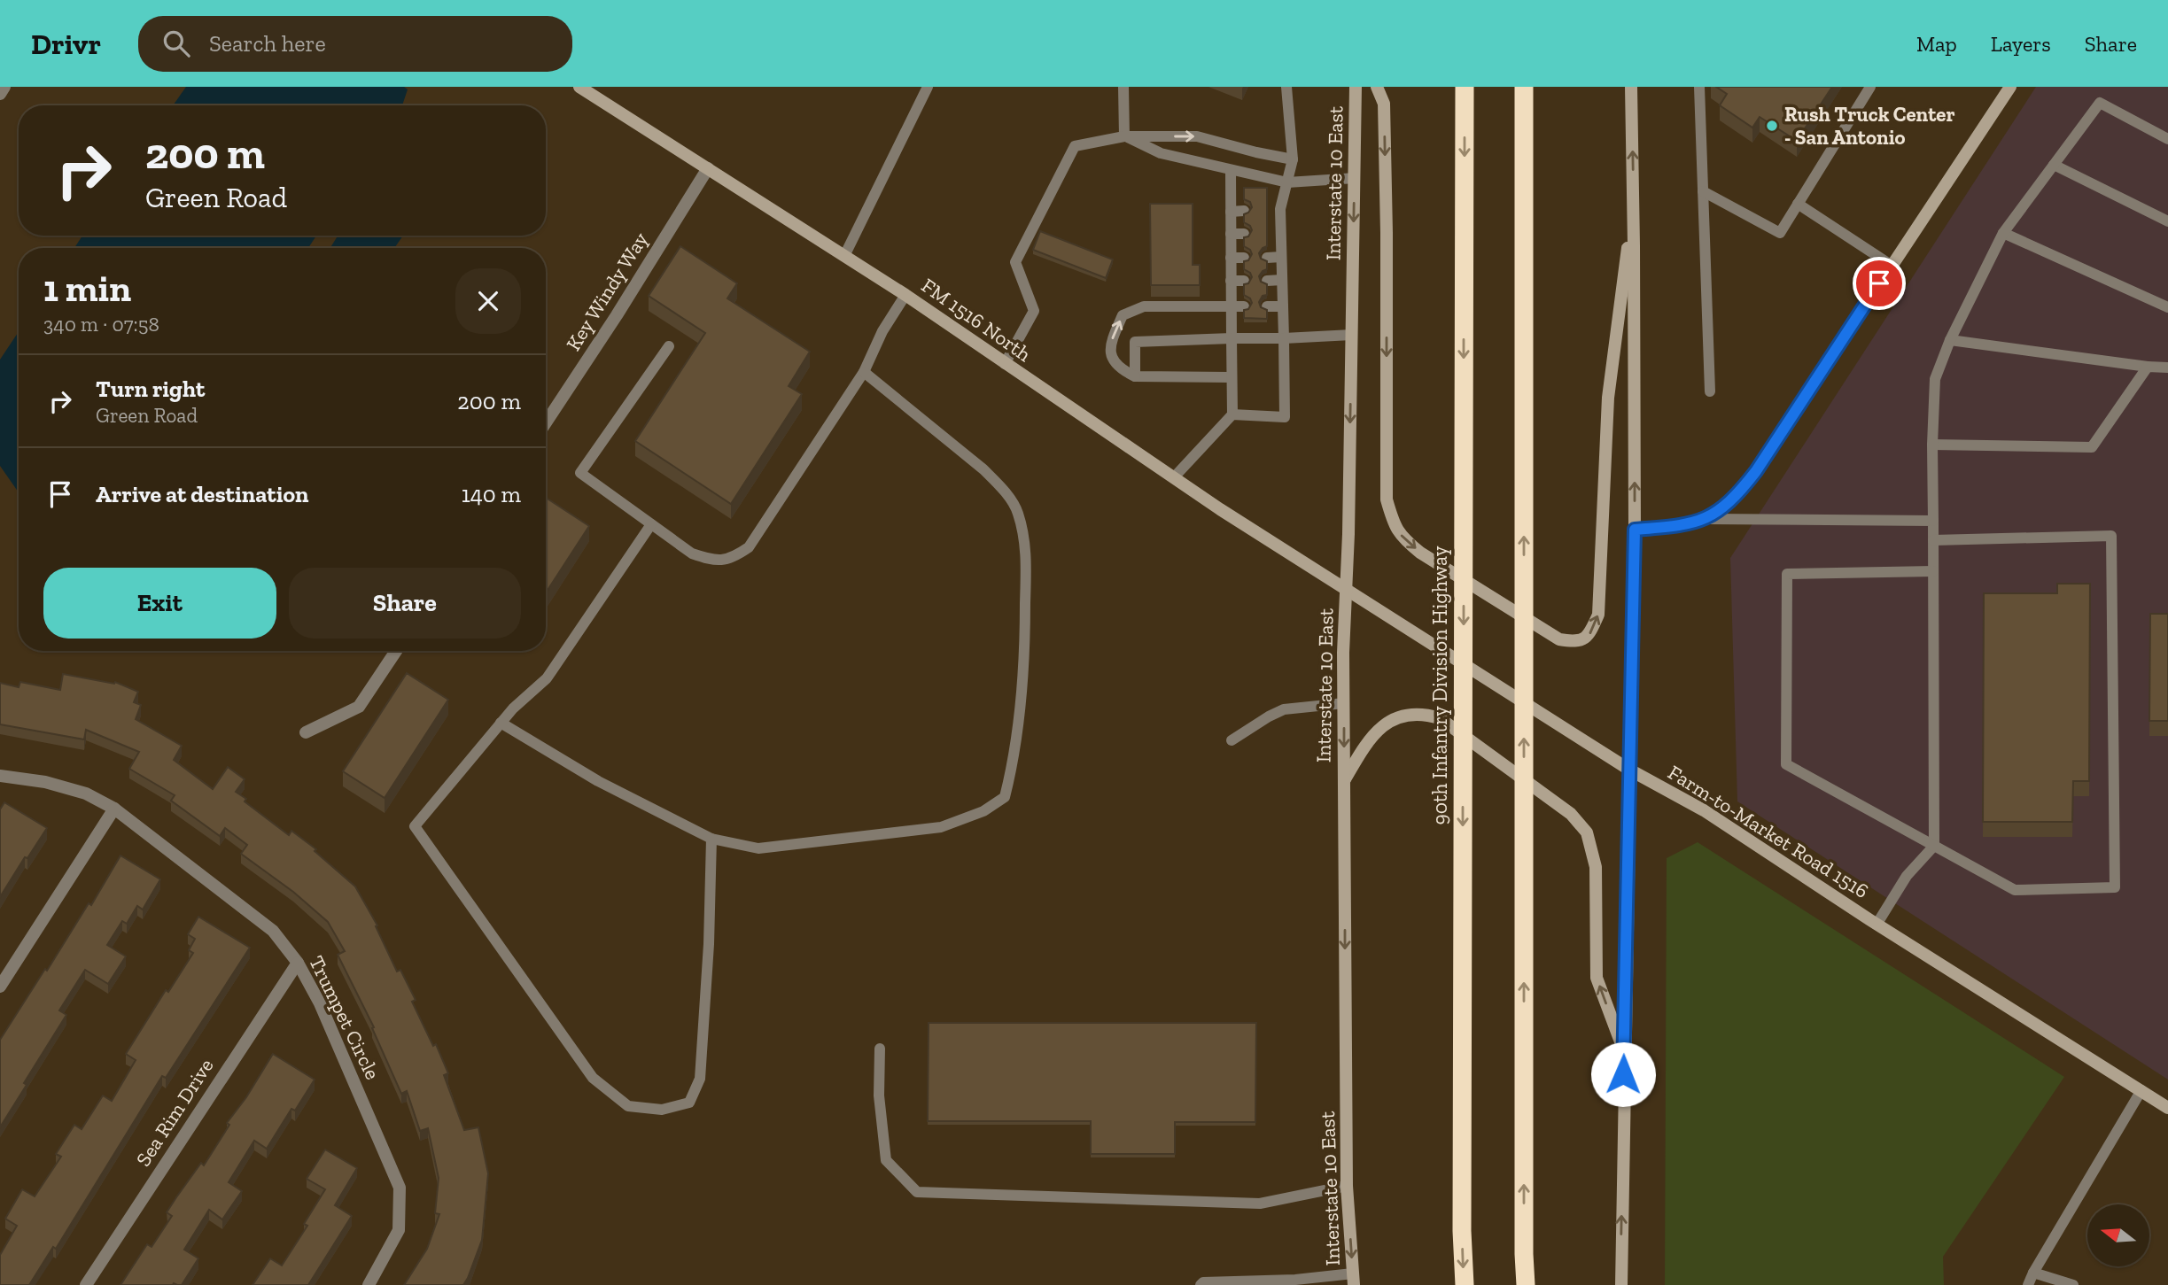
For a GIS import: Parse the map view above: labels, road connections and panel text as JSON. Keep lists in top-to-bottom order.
{
  "streets": {
    "highway": ["90th Infantry Division Highway"],
    "main road": ["Interstate 10 East", "FM 1516 North", "Farm-to-Market Road 1516"],
    "street": ["Key Windy Way", "Trumpet Circle", "Sea Rim Drive"]
  },
  "crossings": [
    ["Interstate 10 East", "FM 1516 North"],
    ["Interstate 10 East", "Farm-to-Market Road 1516"],
    ["Key Windy Way", "FM 1516 North"],
    ["FM 1516 North", "Farm-to-Market Road 1516"],
    ["Trumpet Circle", "Sea Rim Drive"]
  ],
  "one_way": ["Interstate 10 East"],
  "places": ["Rush Truck Center - San Antonio"],
  "north": "left",
  "page": {
    "header": "Drivr",
    "search": "Search here",
    "nav": ["Map", "Layers", "Share"],
    "turn": ["200 m", "Green Road"],
    "heading": ["1 min", "340 m · 07:58"],
    "list": [
      {
        "name": "Turn right",
        "note": "Green Road",
        "value": "200 m"
      },
      {
        "name": "Arrive at destination",
        "value": "140 m"
      }
    ],
    "buttons": ["Exit", "Share"]
  }
}
